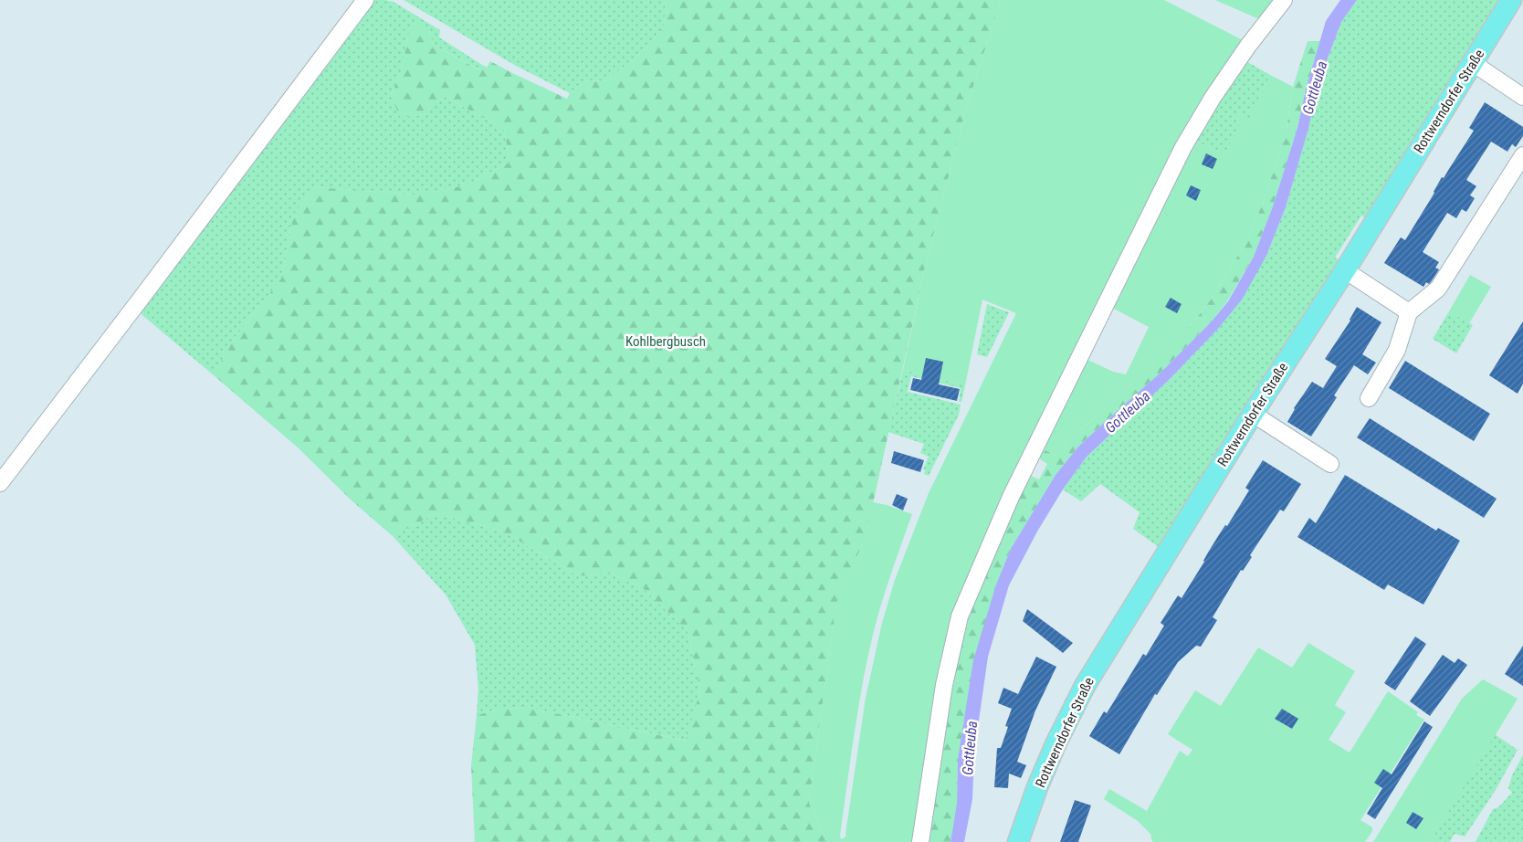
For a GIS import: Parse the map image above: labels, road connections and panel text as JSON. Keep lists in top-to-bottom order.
{
  "streets": {
    "main road": ["Rottwerndorfer Straße"]
  },
  "water": ["Gottleuba"],
  "parks": ["Kohlbergbusch"]
}
